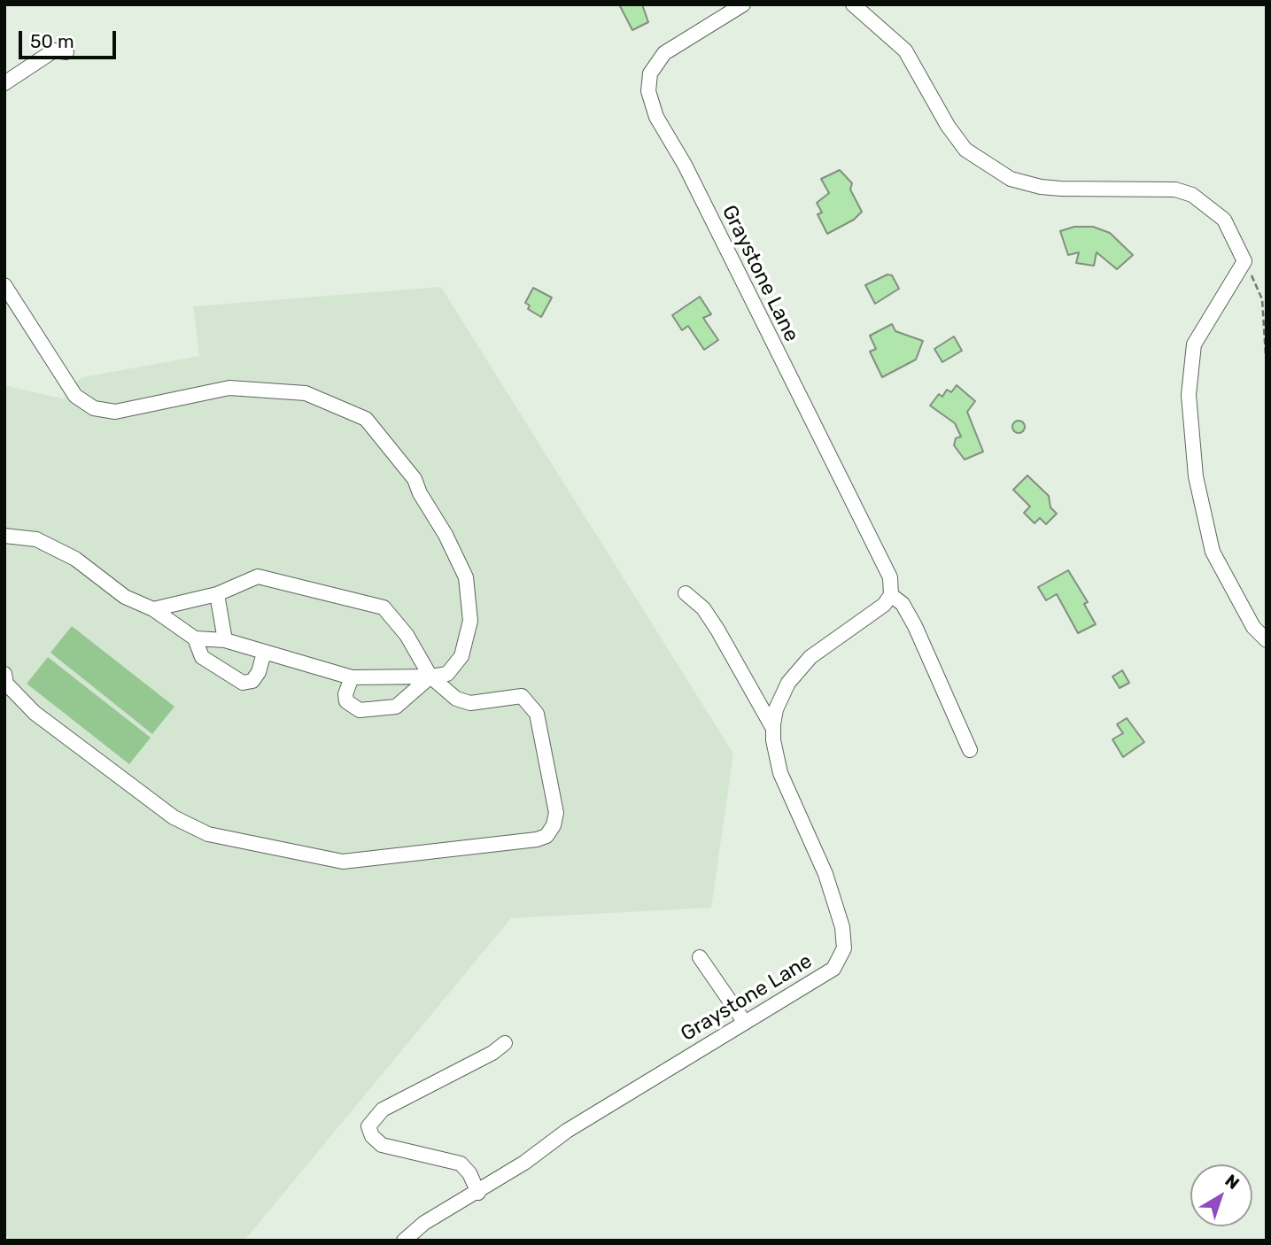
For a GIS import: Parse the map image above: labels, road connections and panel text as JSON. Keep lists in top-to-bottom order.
{
  "streets": {
    "street": ["Graystone Lane"]
  },
  "scale_bar": "50 m",
  "north": "top right"
}
